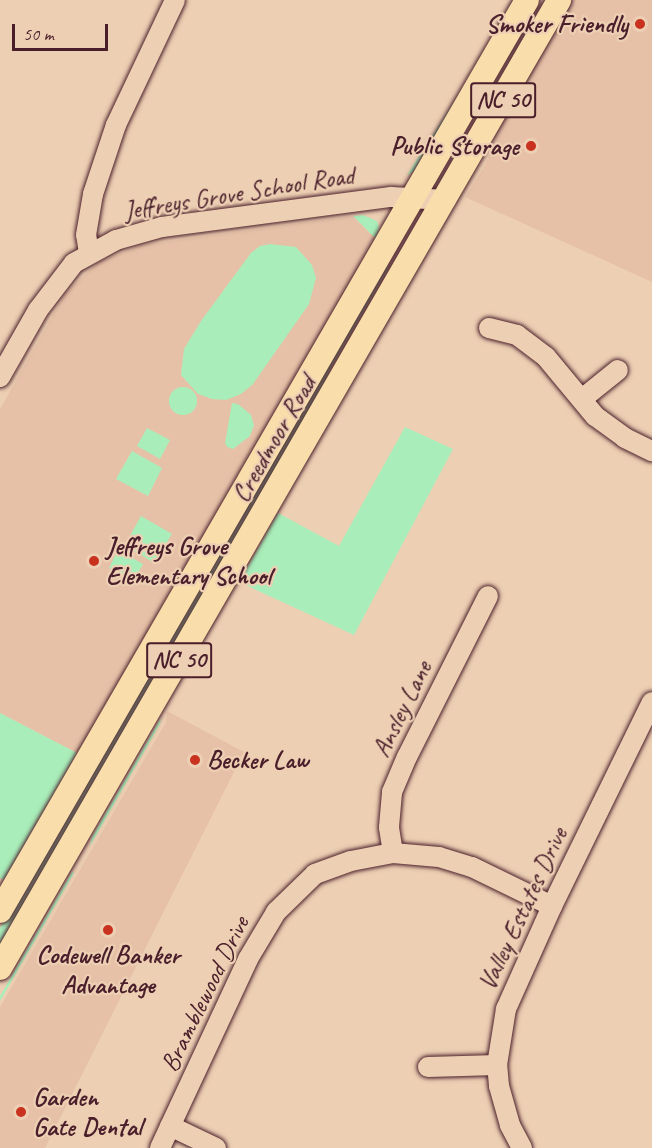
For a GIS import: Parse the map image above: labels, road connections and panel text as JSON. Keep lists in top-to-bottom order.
{
  "streets": {
    "main road": ["NC 50", "Creedmoor Road"],
    "street": [
      "Jeffreys Grove School Road",
      "Ansley Lane",
      "Valley Estates Drive",
      "Bramblewood Drive"
    ]
  },
  "crossings": [
    ["Jeffreys Grove School Road", "Creedmoor Road"],
    ["Ansley Lane", "Bramblewood Drive"],
    ["Valley Estates Drive", "Bramblewood Drive"]
  ],
  "places": [
    "Smoker Friendly",
    "Public Storage",
    "Jeffreys Grove Elementary School",
    "Becker Law",
    "Codewell Banker Advantage",
    "Garden Gate Dental"
  ],
  "scale_bar": "50 m"
}
